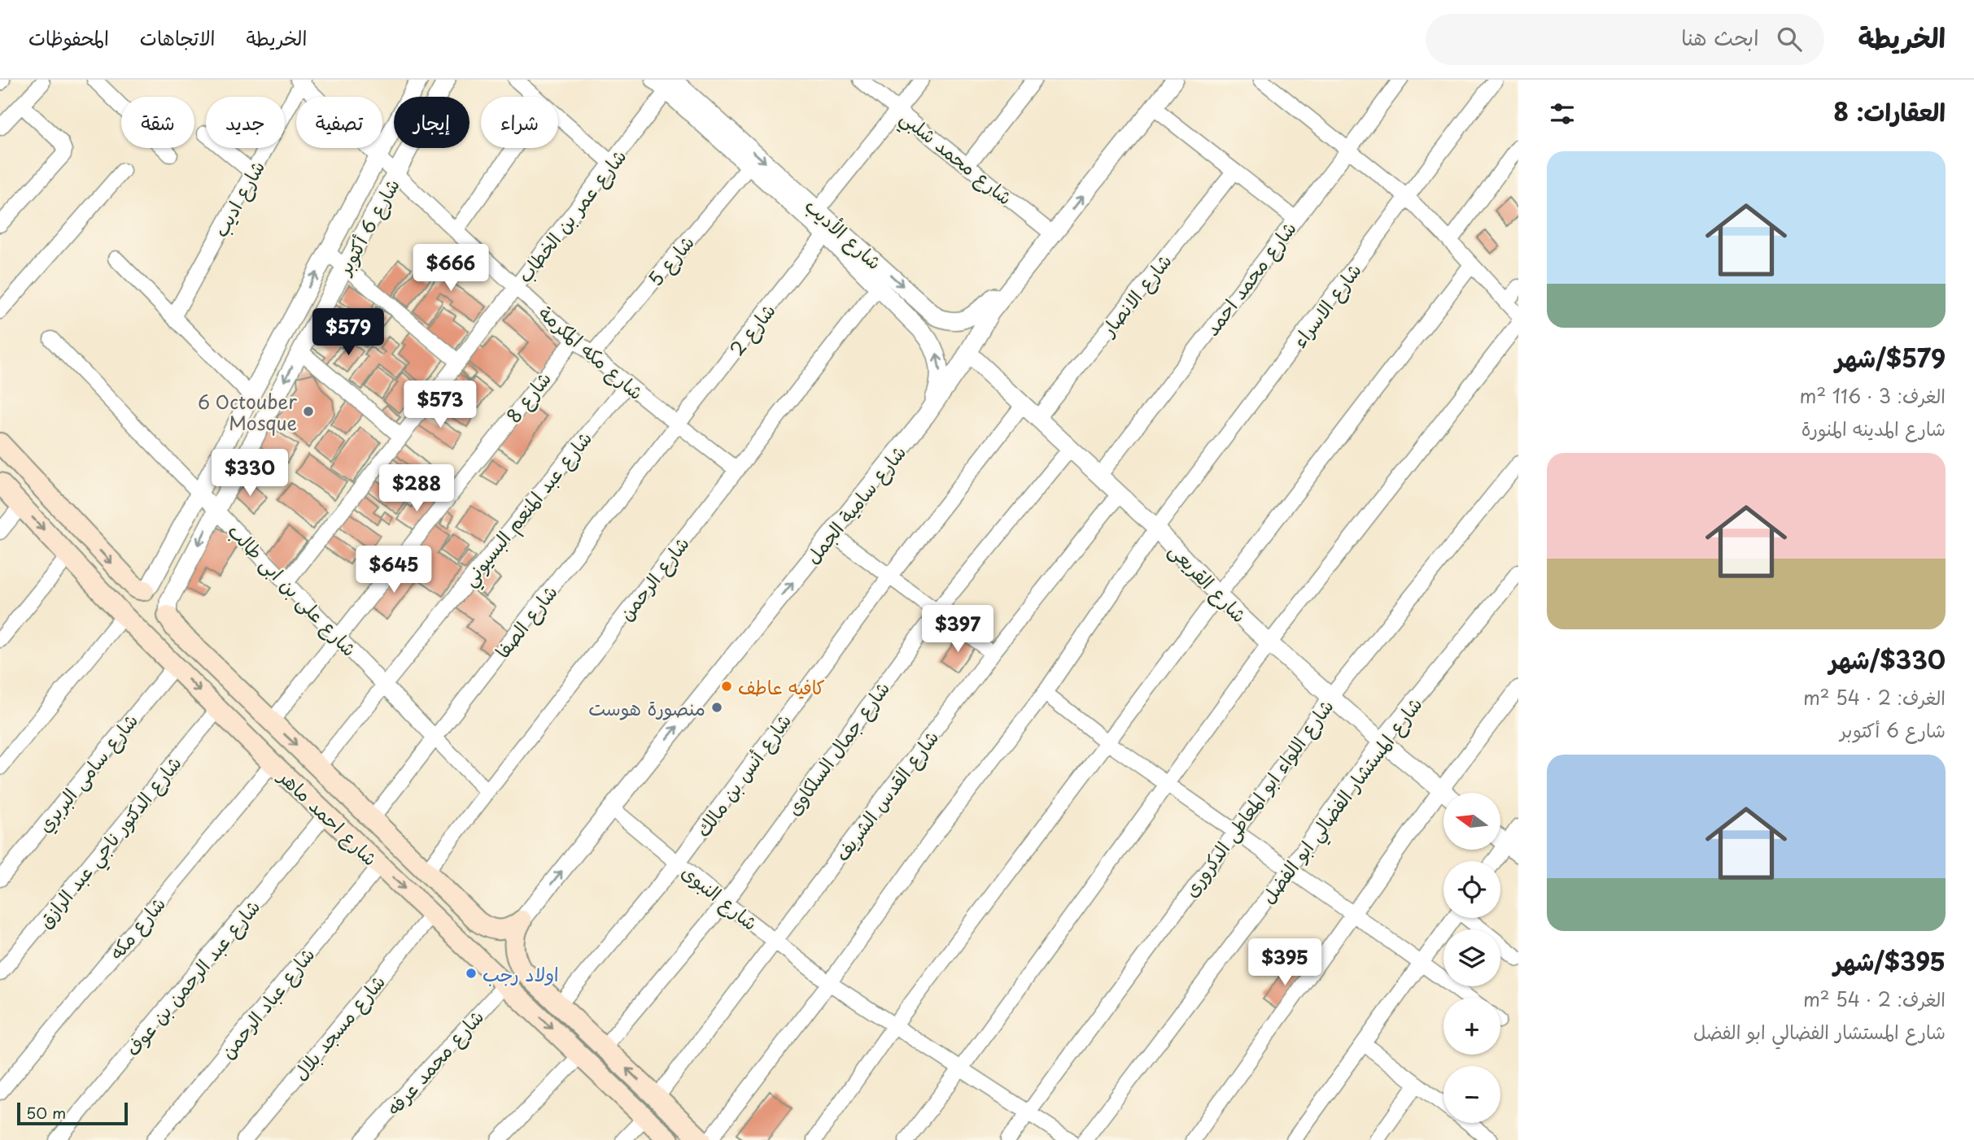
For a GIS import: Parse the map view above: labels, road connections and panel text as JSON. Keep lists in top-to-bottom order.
{
  "streets": {
    "main road": ["شارع احمد ماهر"],
    "street": [
      "شارع محمد شلبي",
      "شارع اديب",
      "شارع عمر بن الخطاب",
      "شارع 6 أكتوبر",
      "شارع الأديب",
      "شارع 5",
      "شارع محمد احمد",
      "شارع الانصار",
      "شارع الاسراء",
      "شارع 2",
      "شارع مكه المكرمة",
      "شارع 8",
      "شارع سامية الجمل",
      "شارع عبد المنعم البسيوني",
      "شارع الرحمن",
      "شارع القريعى",
      "شارع على بن ابى طالب",
      "شارع الصفا",
      "شارع جمال السلكاوى",
      "شارع سامى البربري",
      "شارع أنس بن مالك",
      "شارع القدس الشريف",
      "شارع اللواء ابو المعاطى الدكرورى",
      "شارع المستشار الفضالي ابو الفضل",
      "شارع الدكتور ناجي عبد الرازق",
      "شارع النبوى",
      "شارع مكه",
      "شارع عبد الرحمن بن عوف",
      "شارع عباد الرحمن",
      "شارع مسجد بلال",
      "شارع محمد عرفه"
    ]
  },
  "crossings": [
    ["شارع محمد شلبي", "شارع سامية الجمل"],
    ["شارع اديب", "شارع مكه المكرمة"],
    ["شارع عمر بن الخطاب", "شارع الأديب"],
    ["شارع عمر بن الخطاب", "شارع مكه المكرمة"],
    ["شارع عمر بن الخطاب", "شارع على بن ابى طالب"],
    ["شارع 6 أكتوبر", "شارع مكه المكرمة"],
    ["شارع 6 أكتوبر", "شارع على بن ابى طالب"],
    ["شارع 6 أكتوبر", "شارع احمد ماهر"],
    ["شارع الأديب", "شارع 5"],
    ["شارع الأديب", "شارع 2"],
    ["شارع الأديب", "شارع سامية الجمل"],
    ["شارع الأديب", "شارع الرحمن"],
    ["شارع 5", "شارع مكه المكرمة"],
    ["شارع محمد احمد", "شارع القريعى"],
    ["شارع الانصار", "شارع القريعى"],
    ["شارع الاسراء", "شارع القريعى"],
    ["شارع الاسراء", "شارع النبوى"],
    ["شارع 2", "شارع مكه المكرمة"],
    ["شارع 2", "شارع الصفا"],
    ["شارع مكه المكرمة", "شارع 8"],
    ["شارع مكه المكرمة", "شارع عبد المنعم البسيوني"],
    ["شارع مكه المكرمة", "شارع الرحمن"],
    ["شارع مكه المكرمة", "شارع الصفا"],
    ["شارع 8", "شارع على بن ابى طالب"],
    ["شارع 8", "شارع احمد ماهر"],
    ["شارع سامية الجمل", "شارع القريعى"],
    ["شارع سامية الجمل", "شارع احمد ماهر"],
    ["شارع سامية الجمل", "شارع النبوى"],
    ["شارع عبد المنعم البسيوني", "شارع على بن ابى طالب"],
    ["شارع عبد المنعم البسيوني", "شارع احمد ماهر"],
    ["شارع الرحمن", "شارع على بن ابى طالب"],
    ["شارع الرحمن", "شارع احمد ماهر"],
    ["شارع القريعى", "شارع جمال السلكاوى"],
    ["شارع القريعى", "شارع أنس بن مالك"],
    ["شارع القريعى", "شارع القدس الشريف"],
    ["شارع القريعى", "شارع اللواء ابو المعاطى الدكرورى"],
    ["شارع القريعى", "شارع المستشار الفضالي ابو الفضل"],
    ["شارع على بن ابى طالب", "شارع الصفا"],
    ["شارع الصفا", "شارع احمد ماهر"],
    ["شارع جمال السلكاوى", "شارع النبوى"],
    ["شارع سامى البربري", "شارع احمد ماهر"],
    ["شارع أنس بن مالك", "شارع النبوى"],
    ["شارع القدس الشريف", "شارع النبوى"],
    ["شارع اللواء ابو المعاطى الدكرورى", "شارع النبوى"],
    ["شارع احمد ماهر", "شارع الدكتور ناجي عبد الرازق"],
    ["شارع احمد ماهر", "شارع مكه"],
    ["شارع احمد ماهر", "شارع عبد الرحمن بن عوف"],
    ["شارع احمد ماهر", "شارع عباد الرحمن"],
    ["شارع احمد ماهر", "شارع مسجد بلال"],
    ["شارع احمد ماهر", "شارع محمد عرفه"]
  ],
  "one_way": ["شارع سامية الجمل"],
  "places": [
    "6 Octouber Mosque",
    "كافيه عاطف",
    "منصورة هوست",
    "اولاد رجب"
  ],
  "scale_bar": "50 m",
  "north": "left",
  "page": {
    "header": "الخريطة",
    "search": "ابحث هنا",
    "nav": ["الخريطة", "الاتجاهات", "المحفوظات"],
    "heading": "العقارات: 8",
    "chip": [
      "شراء",
      "إيجار",
      "تصفية",
      "جديد",
      "شقة"
    ],
    "list": [
      {
        "name": "$579/شهر",
        "note": "الغرف: 3 · 116 m² · شارع المدينه المنورة"
      },
      {
        "name": "$330/شهر",
        "note": "الغرف: 2 · 54 m² · شارع 6 أكتوبر"
      },
      {
        "name": "$395/شهر",
        "note": "الغرف: 2 · 54 m² · شارع المستشار الفضالي ابو الفضل"
      }
    ],
    "price": [
      "$666",
      "$579",
      "$573",
      "$330",
      "$288",
      "$645",
      "$397",
      "$395"
    ],
    "map_buttons": ["+", "−"],
    "scale": "50 m"
  }
}
